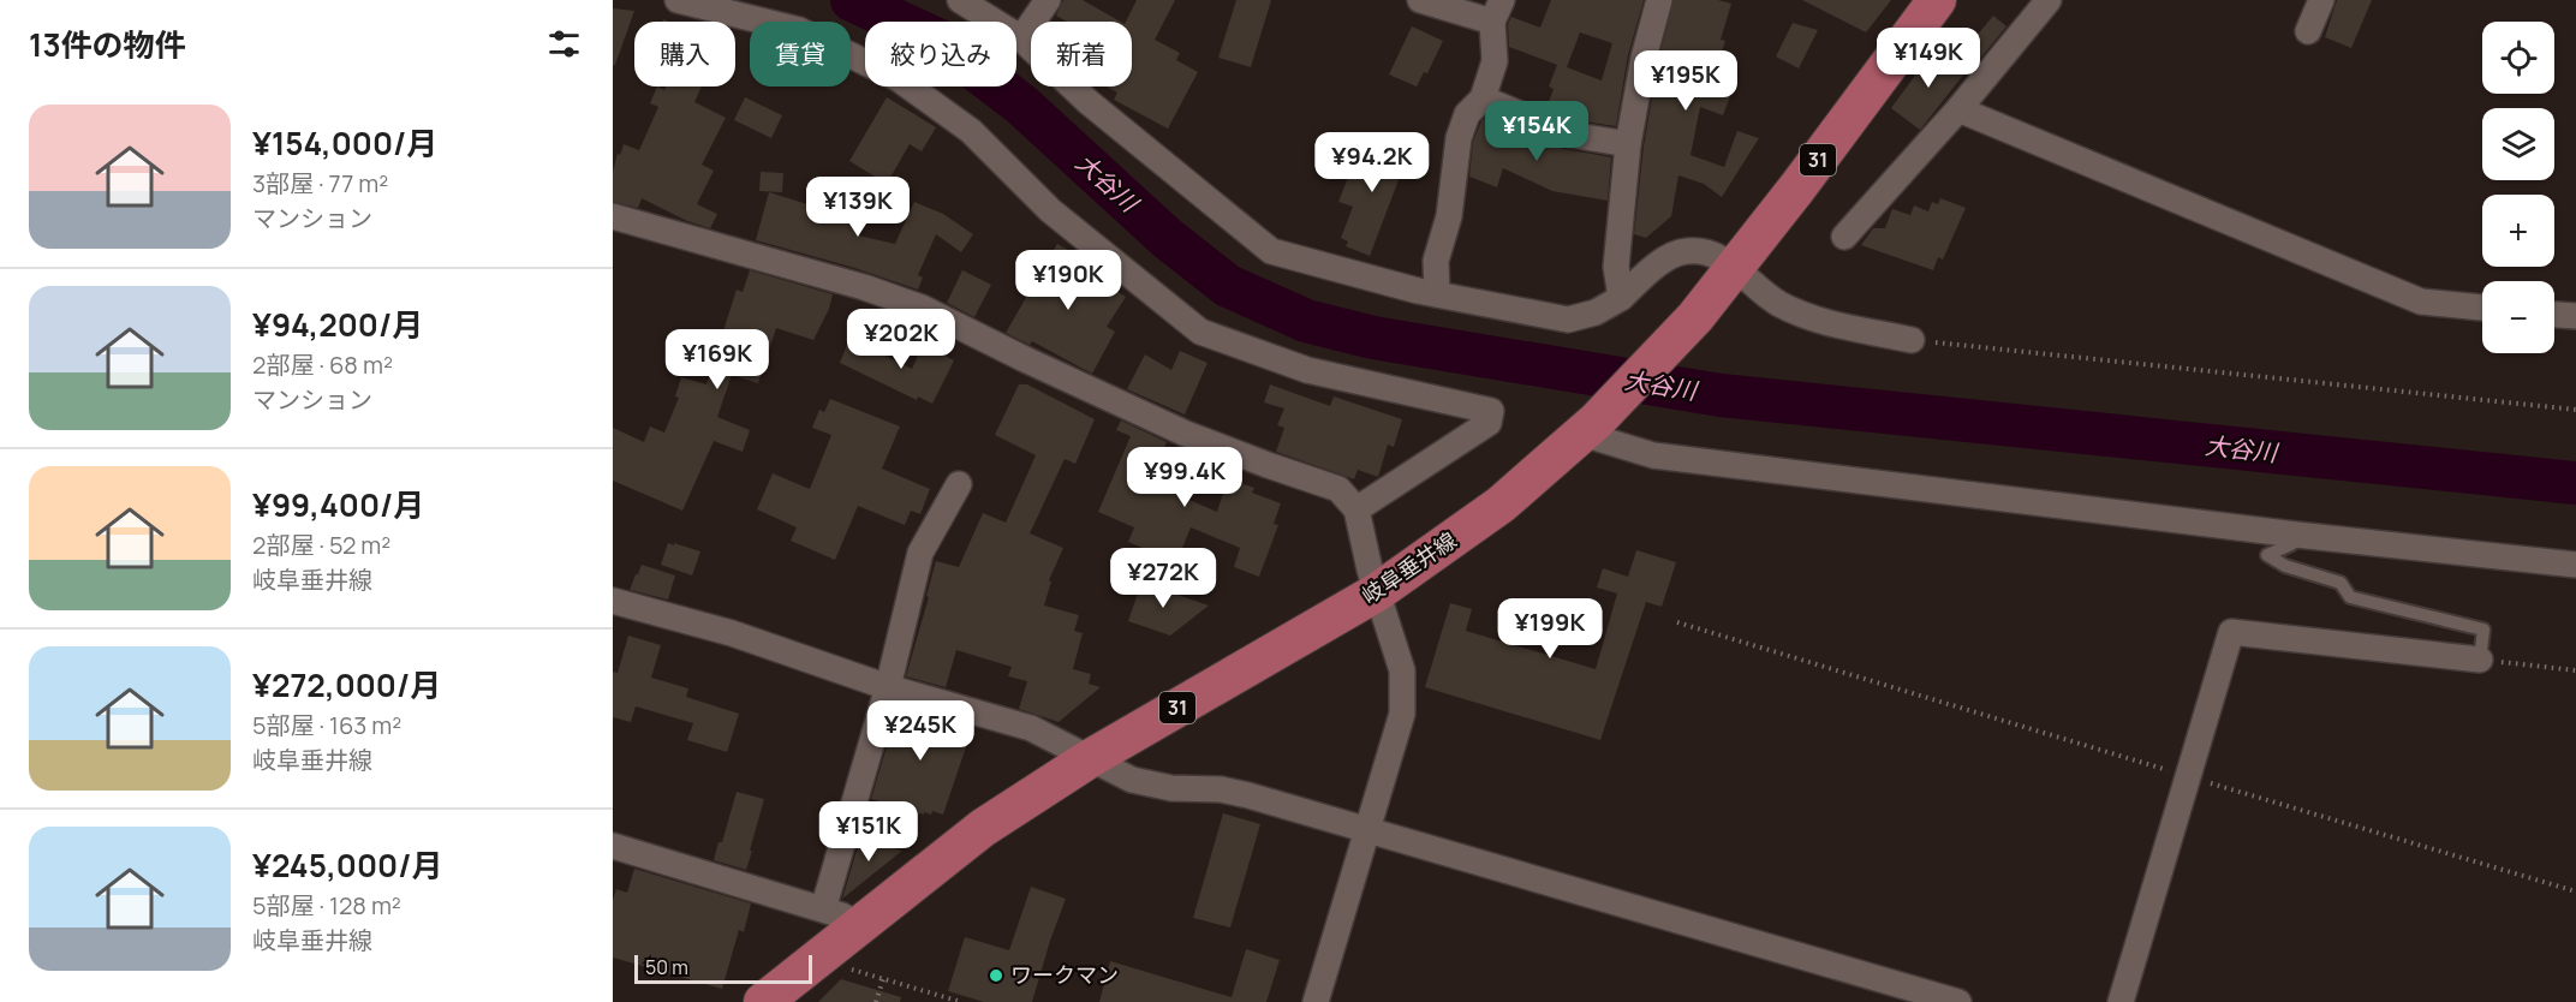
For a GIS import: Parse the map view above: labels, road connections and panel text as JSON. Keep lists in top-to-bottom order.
{
  "streets": {
    "main road": ["31", "岐阜垂井線"]
  },
  "water": ["大谷川"],
  "places": ["ワークマン"],
  "scale_bar": "50 m",
  "page": {
    "heading": "13件の物件",
    "map_buttons": ["+", "−"],
    "chip": [
      "購入",
      "賃貸",
      "絞り込み",
      "新着"
    ],
    "price": [
      "¥149K",
      "¥195K",
      "¥154K",
      "¥94.2K",
      "¥139K",
      "¥190K",
      "¥202K",
      "¥169K",
      "¥99.4K",
      "¥272K",
      "¥199K",
      "¥245K",
      "¥151K"
    ],
    "list": [
      {
        "name": "¥154,000/月",
        "note": "3部屋 · 77 m² · マンション"
      },
      {
        "name": "¥94,200/月",
        "note": "2部屋 · 68 m² · マンション"
      },
      {
        "name": "¥99,400/月",
        "note": "2部屋 · 52 m² · 岐阜垂井線"
      },
      {
        "name": "¥272,000/月",
        "note": "5部屋 · 163 m² · 岐阜垂井線"
      },
      {
        "name": "¥245,000/月",
        "note": "5部屋 · 128 m² · 岐阜垂井線"
      }
    ],
    "scale": "50 m"
  }
}
